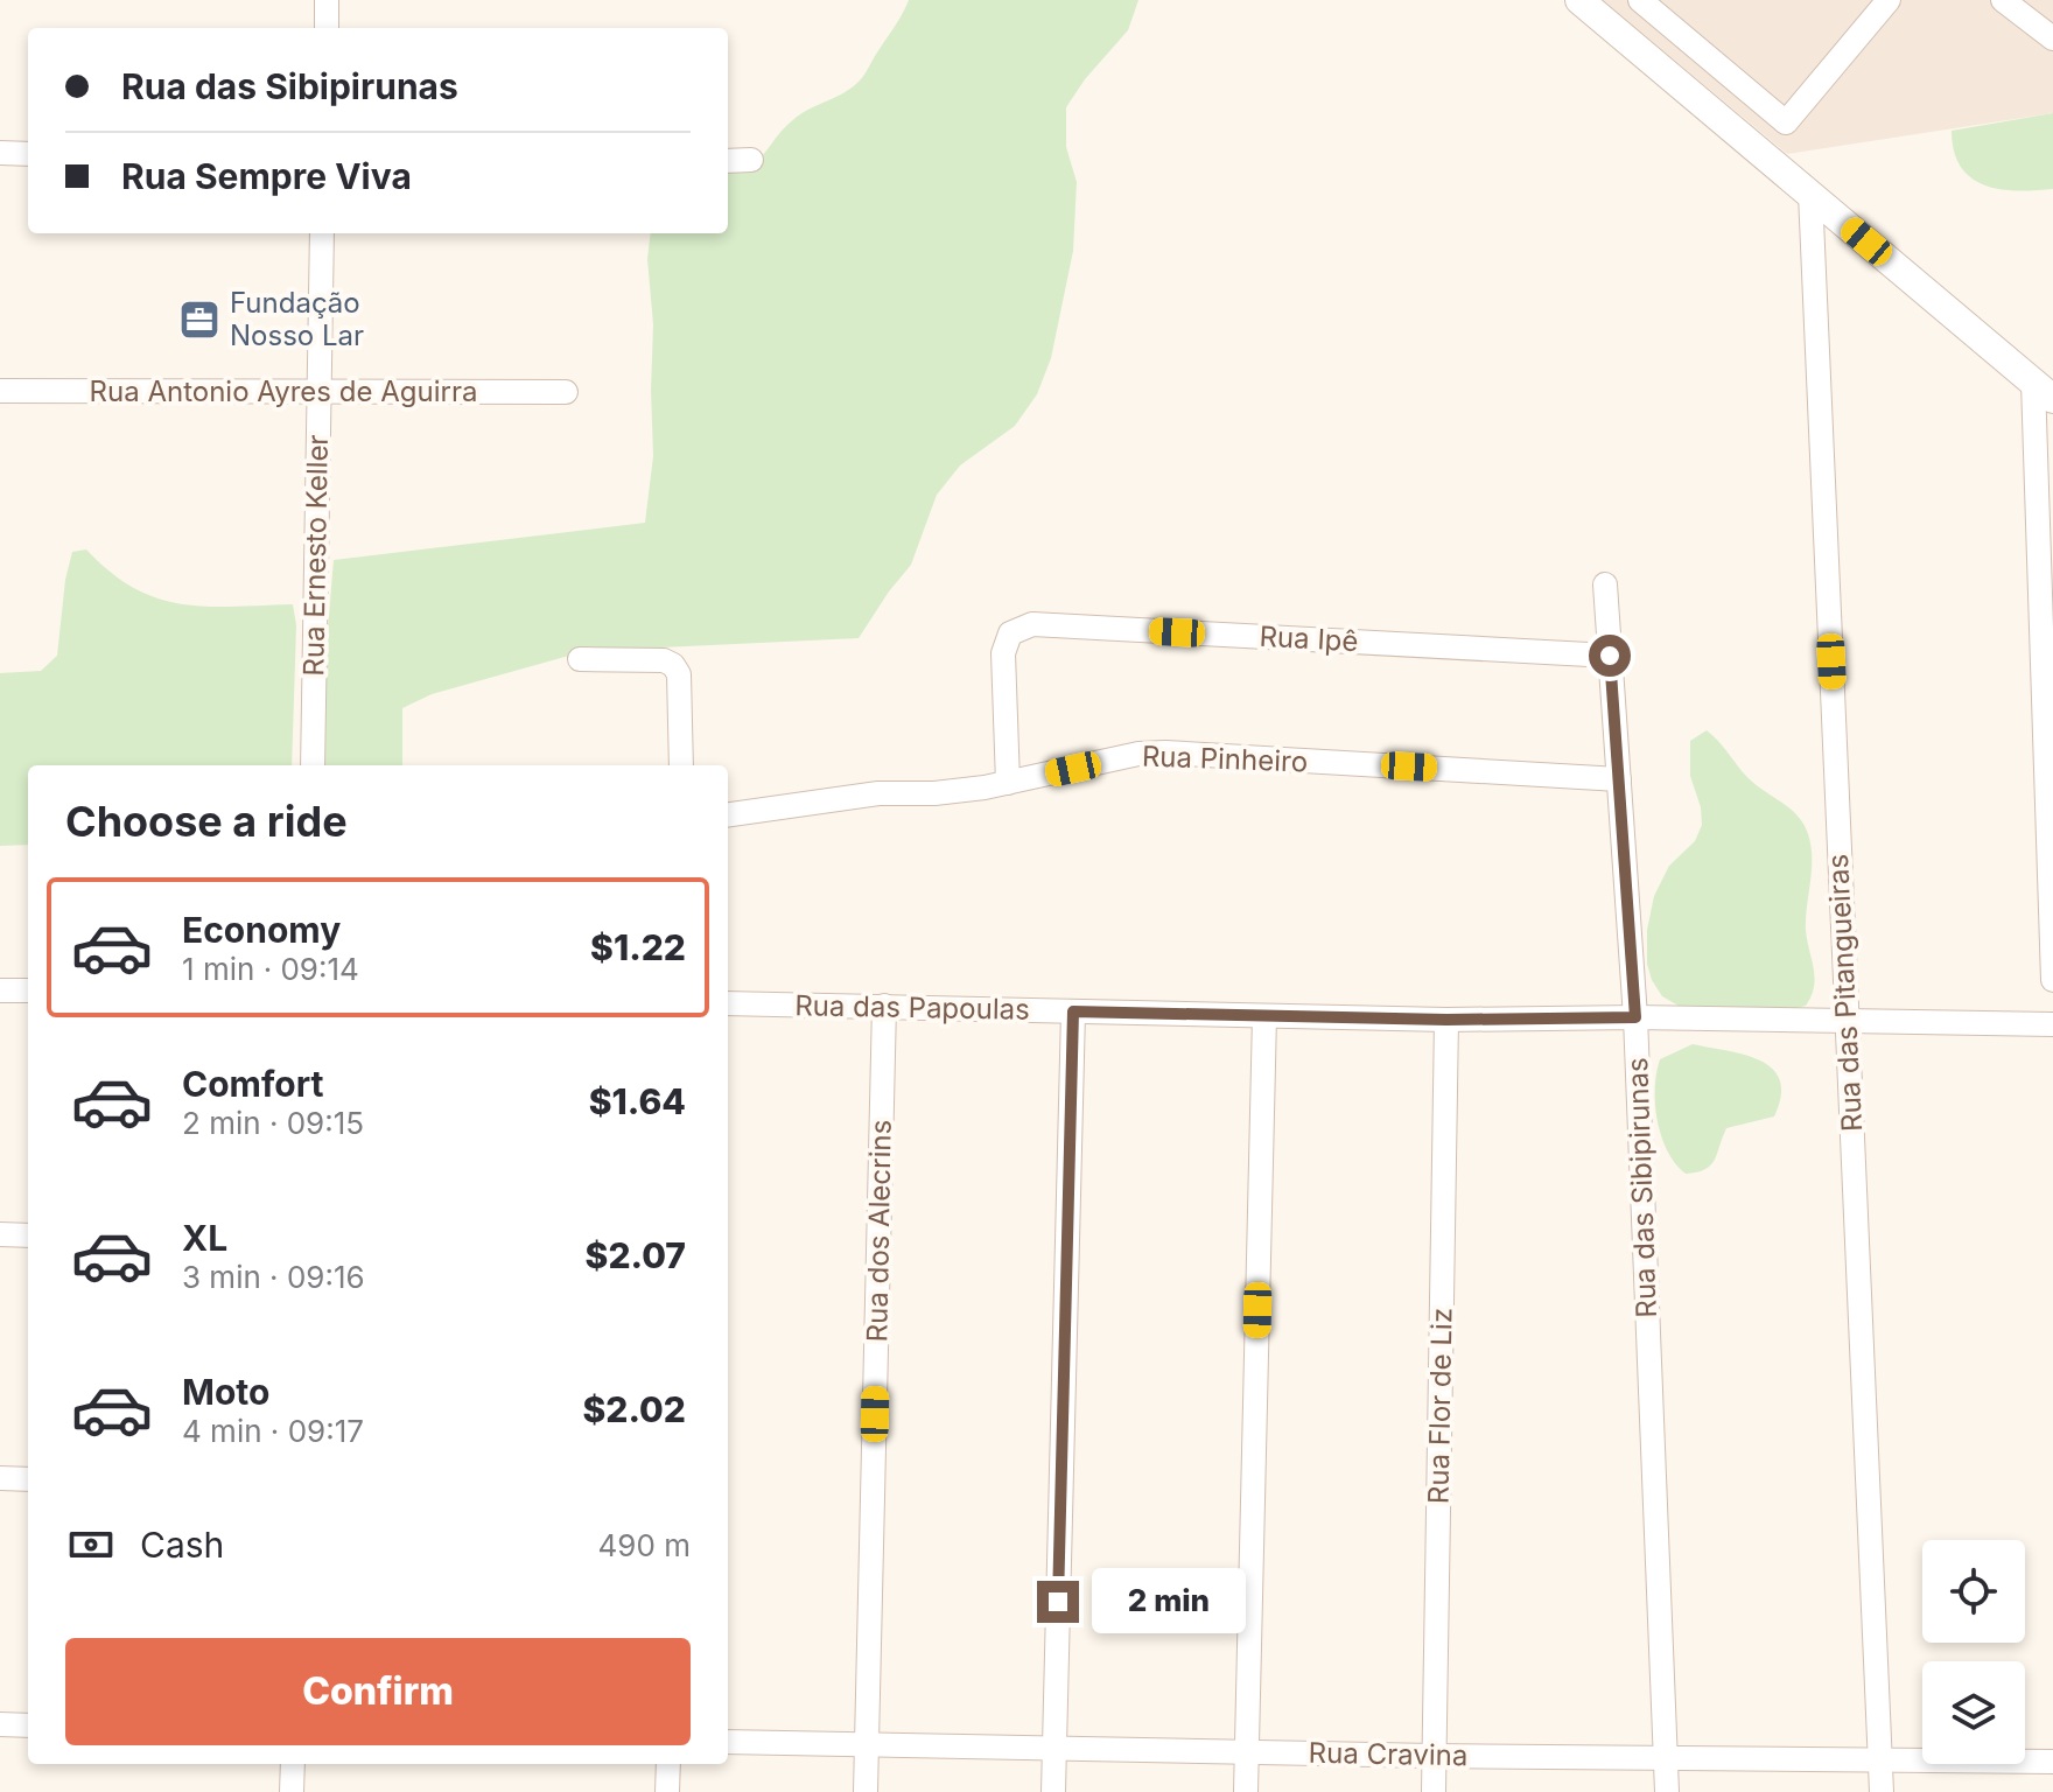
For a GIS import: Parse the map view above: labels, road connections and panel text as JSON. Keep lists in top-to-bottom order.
{
  "streets": {
    "street": [
      "Rua Antonio Ayres de Aguirra",
      "Rua Ernesto Keller",
      "Rua Ipê",
      "Rua Pinheiro",
      "Rua das Pitangueiras",
      "Rua das Papoulas",
      "Rua das Sibipirunas",
      "Rua dos Alecrins",
      "Rua Flor de Liz",
      "Rua Cravina"
    ]
  },
  "crossings": [
    ["Rua Antonio Ayres de Aguirra", "Rua Ernesto Keller"],
    ["Rua Ipê", "Rua Pinheiro"],
    ["Rua Ipê", "Rua das Sibipirunas"],
    ["Rua Pinheiro", "Rua das Sibipirunas"],
    ["Rua das Pitangueiras", "Rua das Papoulas"],
    ["Rua das Pitangueiras", "Rua Cravina"],
    ["Rua das Papoulas", "Rua das Sibipirunas"],
    ["Rua das Papoulas", "Rua dos Alecrins"],
    ["Rua das Papoulas", "Rua Flor de Liz"],
    ["Rua das Sibipirunas", "Rua Cravina"],
    ["Rua dos Alecrins", "Rua Cravina"],
    ["Rua Flor de Liz", "Rua Cravina"]
  ],
  "places": {
    "office": ["Fundação Nosso Lar"]
  },
  "page": {
    "banner": ["Rua das Sibipirunas", "Rua Sempre Viva"],
    "heading": "Choose a ride",
    "list": [
      {
        "name": "Economy",
        "note": "1 min · 09:14",
        "value": "$1.22"
      },
      {
        "name": "Comfort",
        "note": "2 min · 09:15",
        "value": "$1.64"
      },
      {
        "name": "XL",
        "note": "3 min · 09:16",
        "value": "$2.07"
      },
      {
        "name": "Moto",
        "note": "4 min · 09:17",
        "value": "$2.02"
      }
    ],
    "pay": ["Cash", "490 m"],
    "bubble": "2 min",
    "buttons": "Confirm"
  }
}
